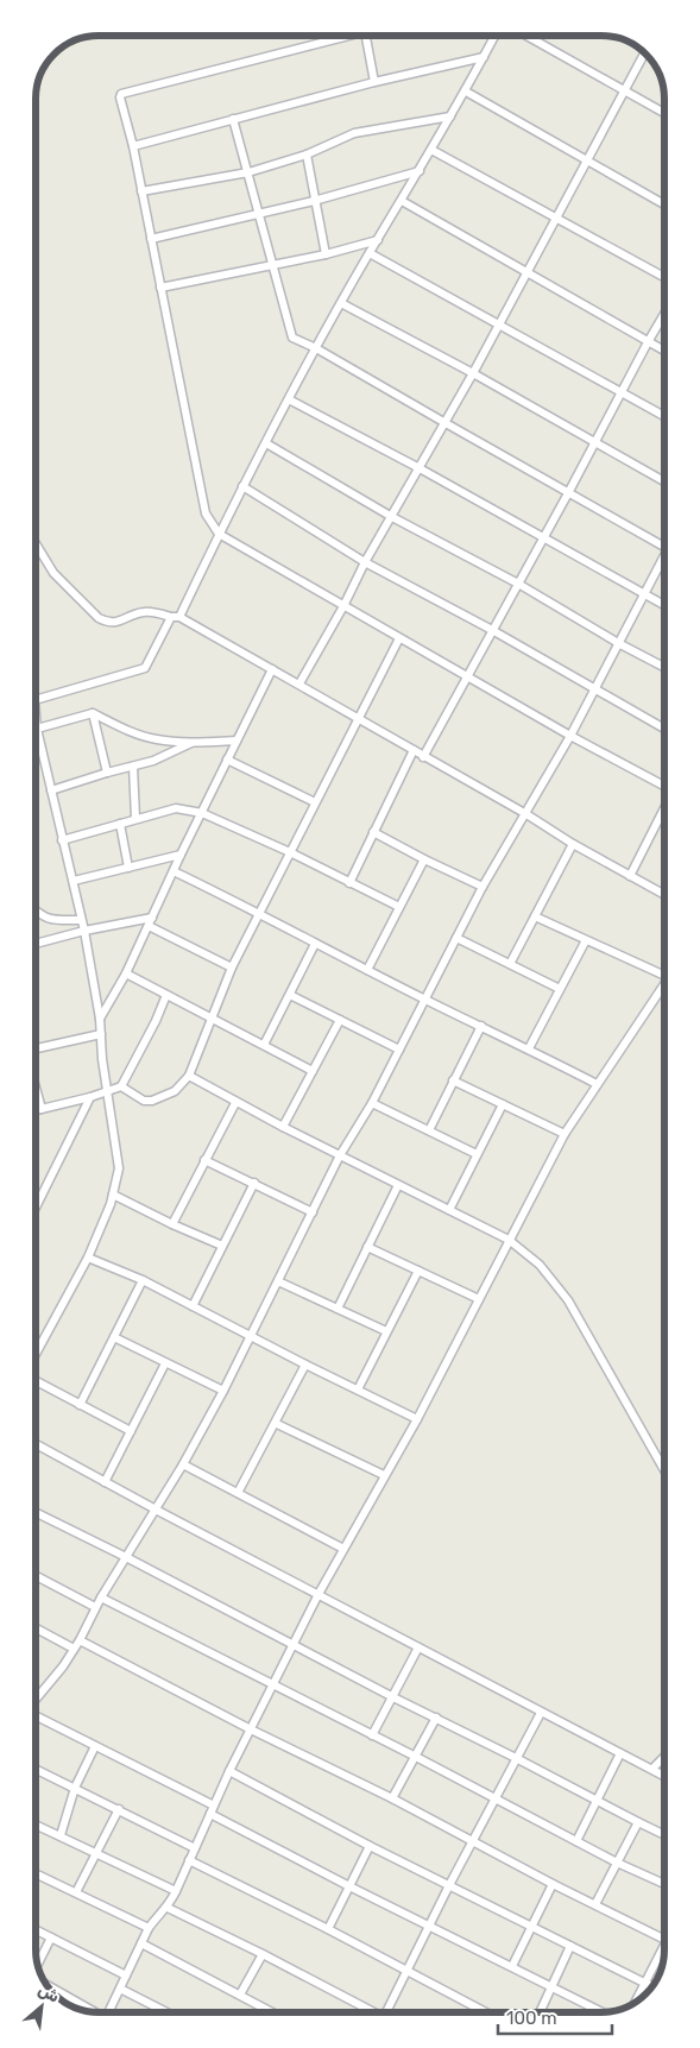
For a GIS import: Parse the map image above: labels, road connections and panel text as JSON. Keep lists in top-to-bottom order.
{
  "scale_bar": "100 m",
  "north": "top right"
}
